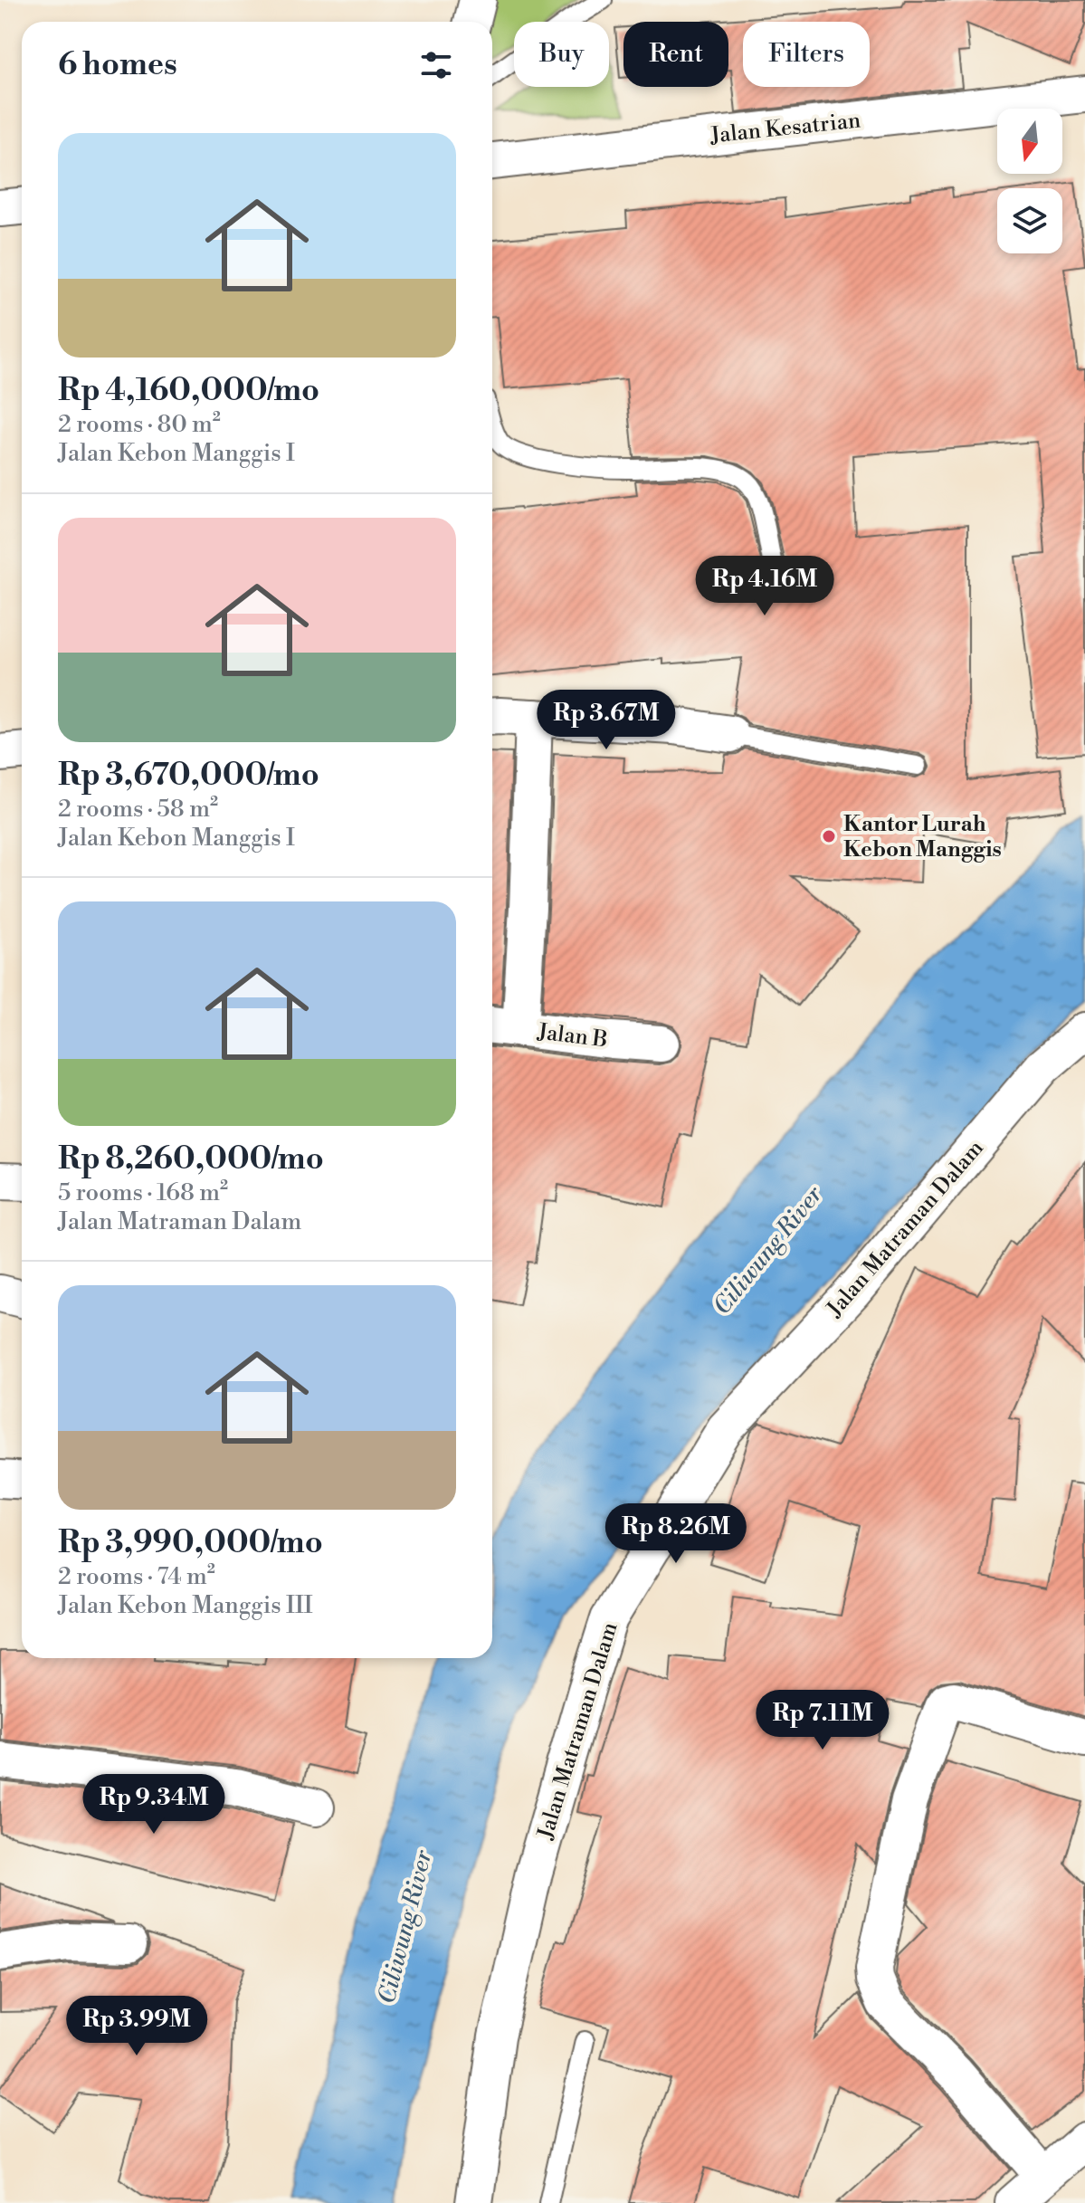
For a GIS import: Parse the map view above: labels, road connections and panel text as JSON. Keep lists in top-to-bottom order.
{
  "streets": {
    "street": ["Jalan Kesatrian", "Jalan B", "Jalan Matraman Dalam"]
  },
  "water": ["Ciliwung River"],
  "places": ["Kantor Lurah Kebon Manggis"],
  "north": "bottom",
  "page": {
    "chip": ["Buy", "Rent", "Filters"],
    "heading": "6 homes",
    "list": [
      {
        "name": "Rp 4,160,000/mo",
        "note": "2 rooms · 80 m² · Jalan Kebon Manggis I"
      },
      {
        "name": "Rp 3,670,000/mo",
        "note": "2 rooms · 58 m² · Jalan Kebon Manggis I"
      },
      {
        "name": "Rp 8,260,000/mo",
        "note": "5 rooms · 168 m² · Jalan Matraman Dalam"
      },
      {
        "name": "Rp 3,990,000/mo",
        "note": "2 rooms · 74 m² · Jalan Kebon Manggis III"
      }
    ],
    "price": [
      "Rp 4.16M",
      "Rp 3.67M",
      "Rp 8.26M",
      "Rp 7.11M",
      "Rp 9.34M",
      "Rp 3.99M"
    ]
  }
}
